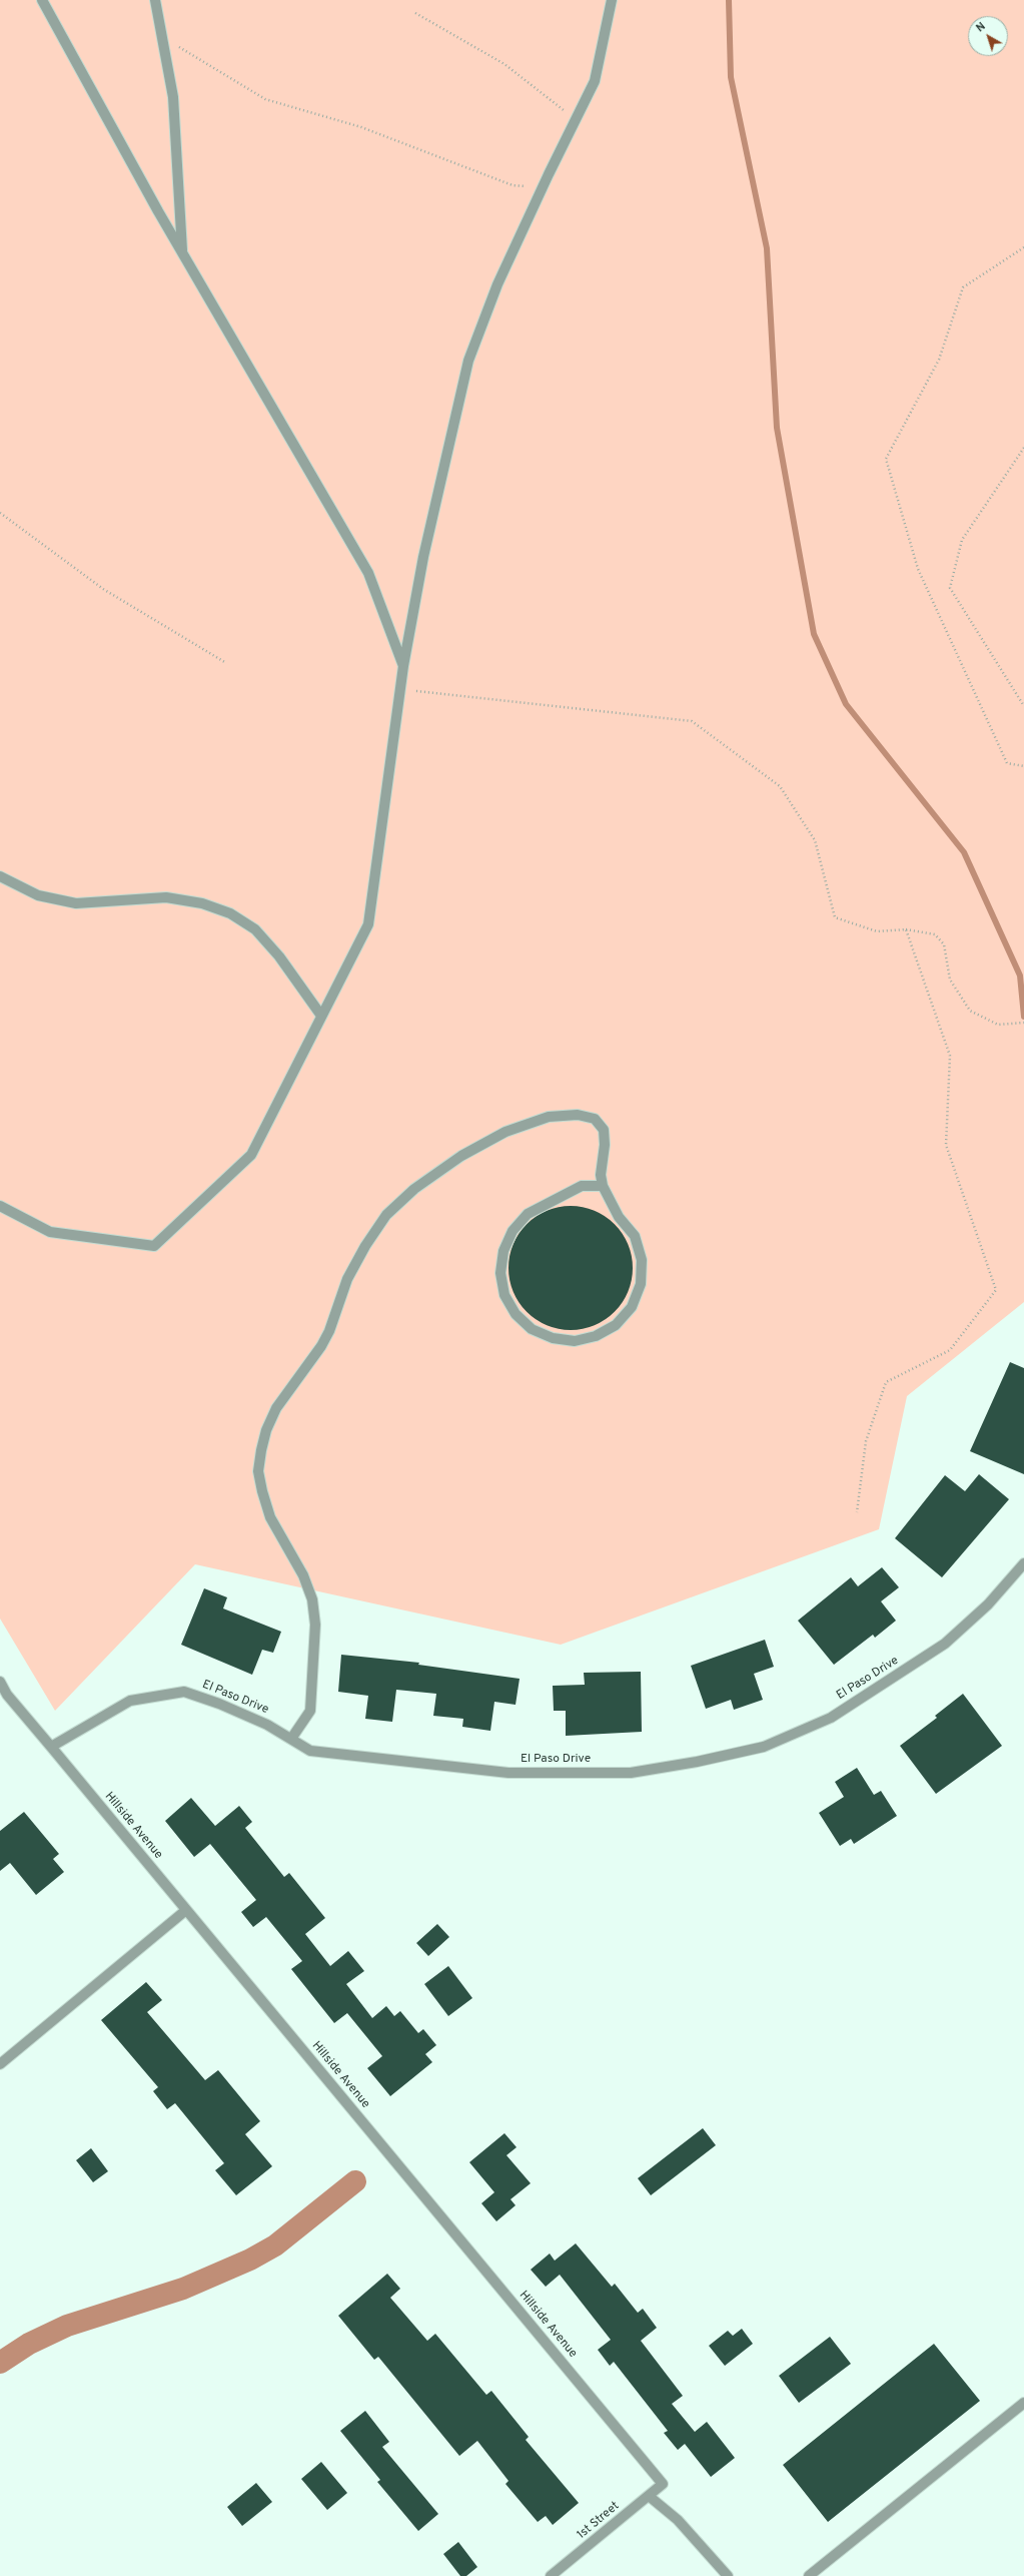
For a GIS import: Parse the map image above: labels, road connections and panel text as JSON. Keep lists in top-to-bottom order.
{
  "streets": {
    "street": ["El Paso Drive", "Hillside Avenue", "1st Street"]
  },
  "crossings": [
    ["El Paso Drive", "Hillside Avenue"],
    ["Hillside Avenue", "1st Street"]
  ],
  "north": "top left"
}
